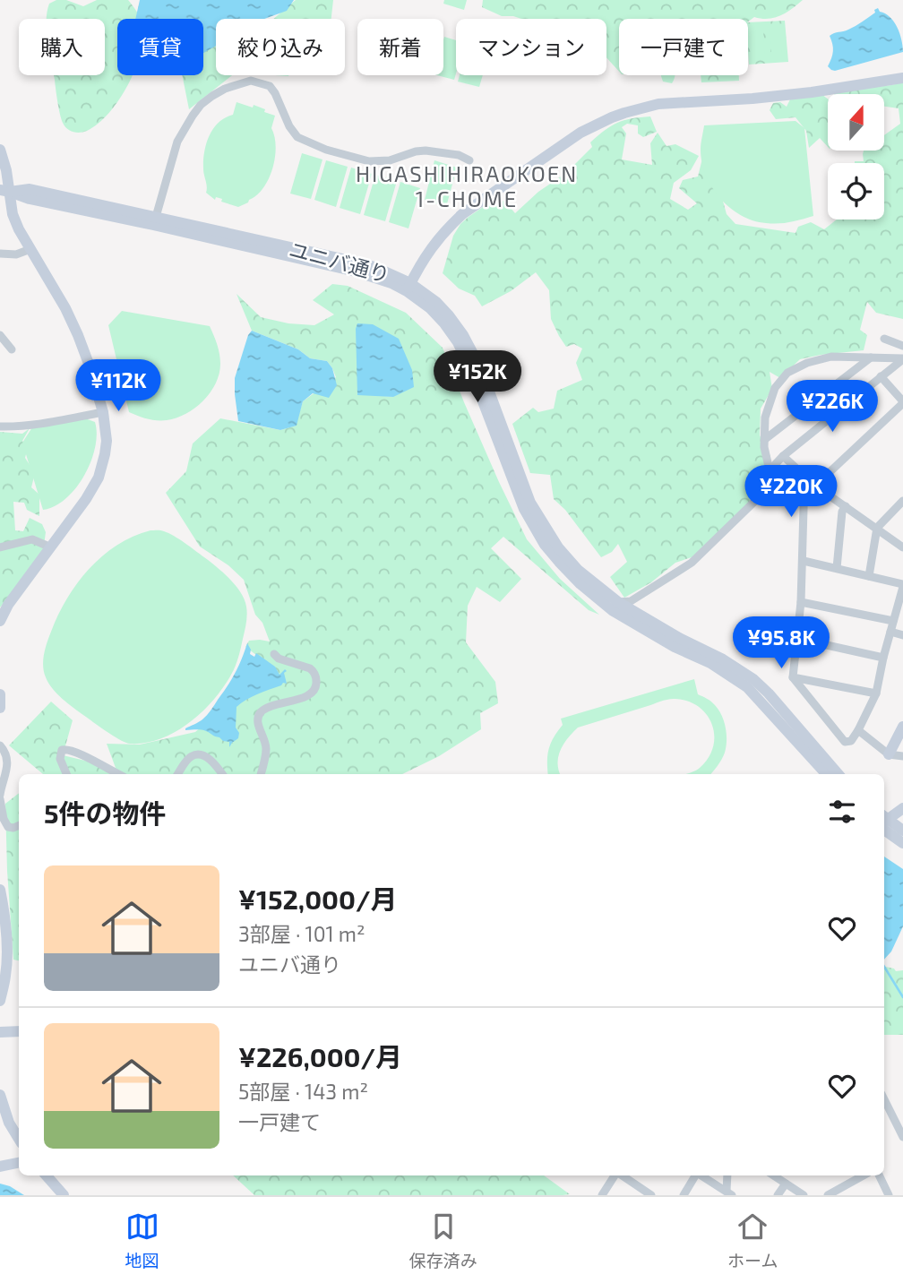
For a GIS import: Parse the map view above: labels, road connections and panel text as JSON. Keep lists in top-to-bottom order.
{
  "streets": {
    "street": ["ユニバ通り"]
  },
  "districts": ["HIGASHIHIRAOKOEN 1-CHOME"],
  "north": "top",
  "page": {
    "chip": [
      "購入",
      "賃貸",
      "絞り込み",
      "新着",
      "マンション",
      "一戸建て"
    ],
    "price": [
      "¥152K",
      "¥112K",
      "¥226K",
      "¥220K",
      "¥95.8K"
    ],
    "heading": "5件の物件",
    "list": [
      {
        "name": "¥152,000/月",
        "note": "3部屋 · 101 m² · ユニバ通り"
      },
      {
        "name": "¥226,000/月",
        "note": "5部屋 · 143 m² · 一戸建て"
      }
    ],
    "tabs": ["地図", "保存済み", "ホーム"]
  }
}
